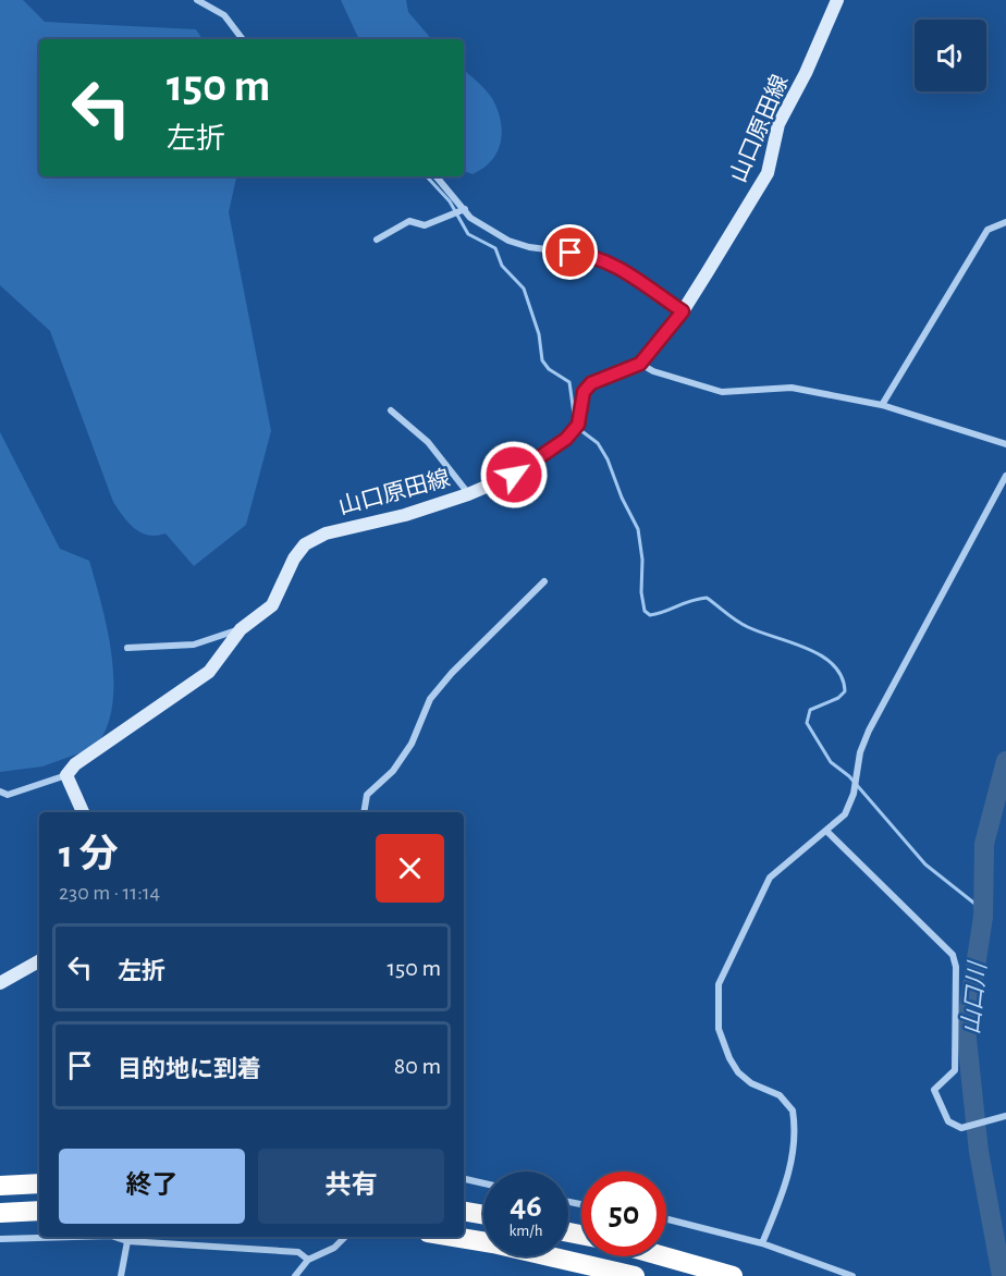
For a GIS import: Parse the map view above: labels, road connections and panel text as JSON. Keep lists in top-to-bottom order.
{
  "streets": {
    "main road": ["山口原田線"]
  },
  "water": ["山口川"],
  "page": {
    "turn": ["150 m", "左折"],
    "heading": ["1 分", "230 m · 11:14"],
    "list": [
      {
        "name": "左折",
        "value": "150 m"
      },
      {
        "name": "目的地に到着",
        "value": "80 m"
      }
    ],
    "buttons": ["終了", "共有"],
    "speed": "46 km/h",
    "limit": "50"
  }
}
